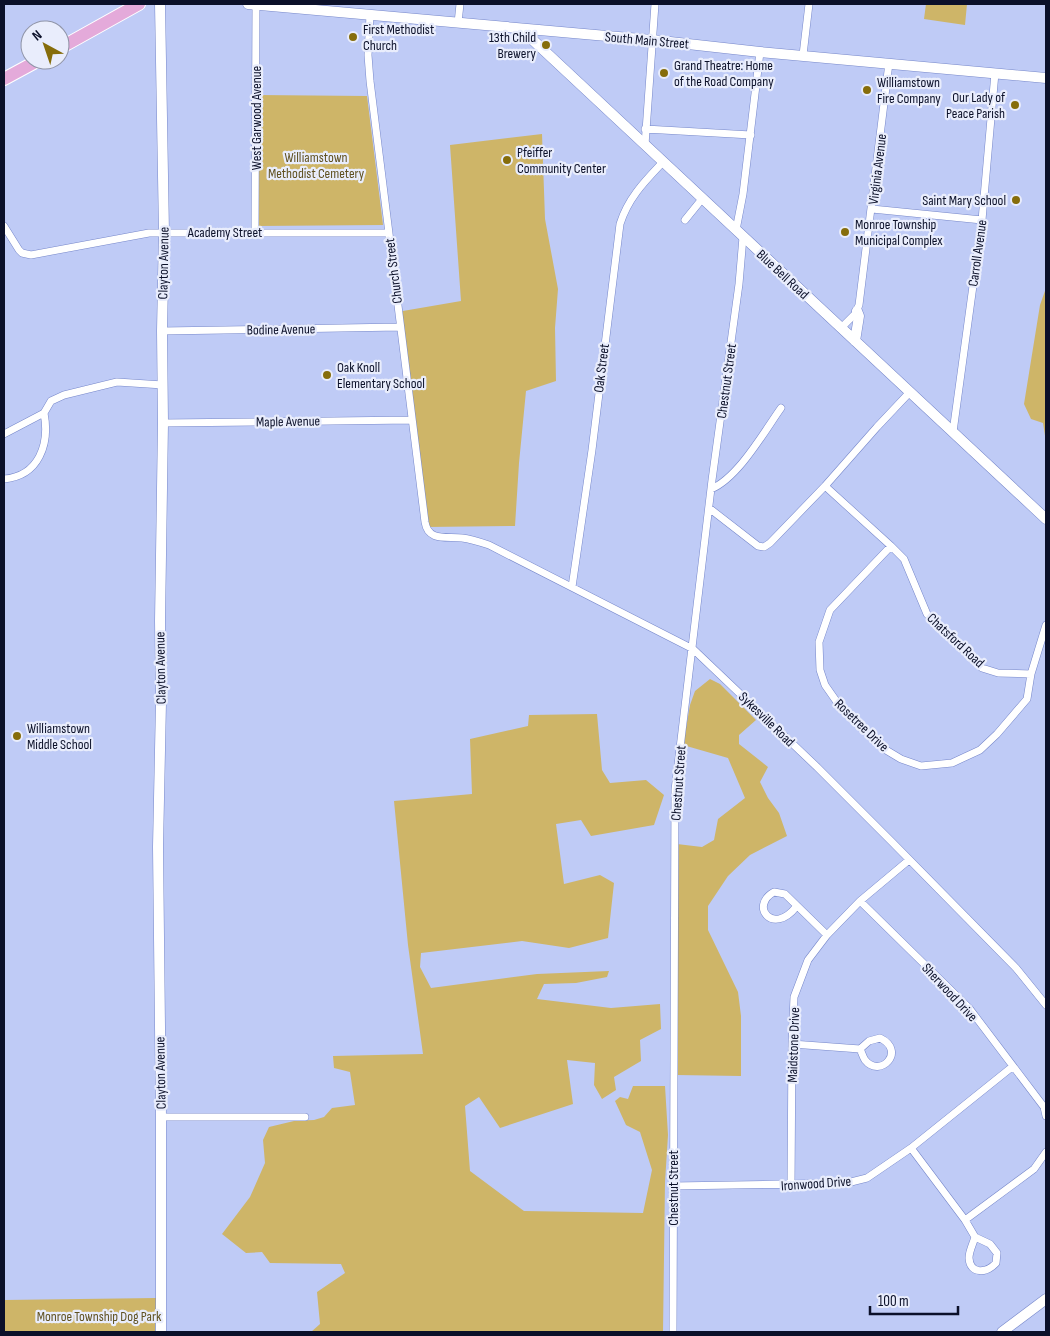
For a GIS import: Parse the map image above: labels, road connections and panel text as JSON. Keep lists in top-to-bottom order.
{
  "streets": {
    "street": [
      "South Main Street",
      "West Garwood Avenue",
      "Virginia Avenue",
      "Academy Street",
      "Carroll Avenue",
      "Clayton Avenue",
      "Church Street",
      "Blue Bell Road",
      "Bodine Avenue",
      "Oak Street",
      "Chestnut Street",
      "Maple Avenue",
      "Chatsford Road",
      "Sykesville Road",
      "Rosetree Drive",
      "Sherwood Drive",
      "Maidstone Drive",
      "Ironwood Drive"
    ]
  },
  "crossings": [
    ["South Main Street", "West Garwood Avenue"],
    ["South Main Street", "Virginia Avenue"],
    ["South Main Street", "Carroll Avenue"],
    ["South Main Street", "Church Street"],
    ["South Main Street", "Blue Bell Road"],
    ["South Main Street", "Chestnut Street"],
    ["West Garwood Avenue", "Academy Street"],
    ["Virginia Avenue", "Blue Bell Road"],
    ["Academy Street", "Clayton Avenue"],
    ["Academy Street", "Church Street"],
    ["Carroll Avenue", "Blue Bell Road"],
    ["Clayton Avenue", "Bodine Avenue"],
    ["Clayton Avenue", "Maple Avenue"],
    ["Church Street", "Bodine Avenue"],
    ["Church Street", "Maple Avenue"],
    ["Church Street", "Sykesville Road"],
    ["Blue Bell Road", "Oak Street"],
    ["Blue Bell Road", "Chestnut Street"],
    ["Oak Street", "Sykesville Road"],
    ["Chestnut Street", "Sykesville Road"],
    ["Chestnut Street", "Ironwood Drive"],
    ["Chatsford Road", "Rosetree Drive"],
    ["Sykesville Road", "Maidstone Drive"],
    ["Sherwood Drive", "Maidstone Drive"],
    ["Sherwood Drive", "Ironwood Drive"],
    ["Maidstone Drive", "Ironwood Drive"]
  ],
  "parks": ["Williamstown Methodist Cemetery", "Monroe Township Dog Park"],
  "places": [
    "First Methodist Church",
    "13th Child Brewery",
    "Grand Theatre: Home of the Road Company",
    "Williamstown Fire Company",
    "Our Lady of Peace Parish",
    "Pfeiffer Community Center",
    "Saint Mary School",
    "Monroe Township Municipal Complex",
    "Oak Knoll Elementary School",
    "Williamstown Middle School"
  ],
  "scale_bar": "100 m",
  "north": "top left"
}
